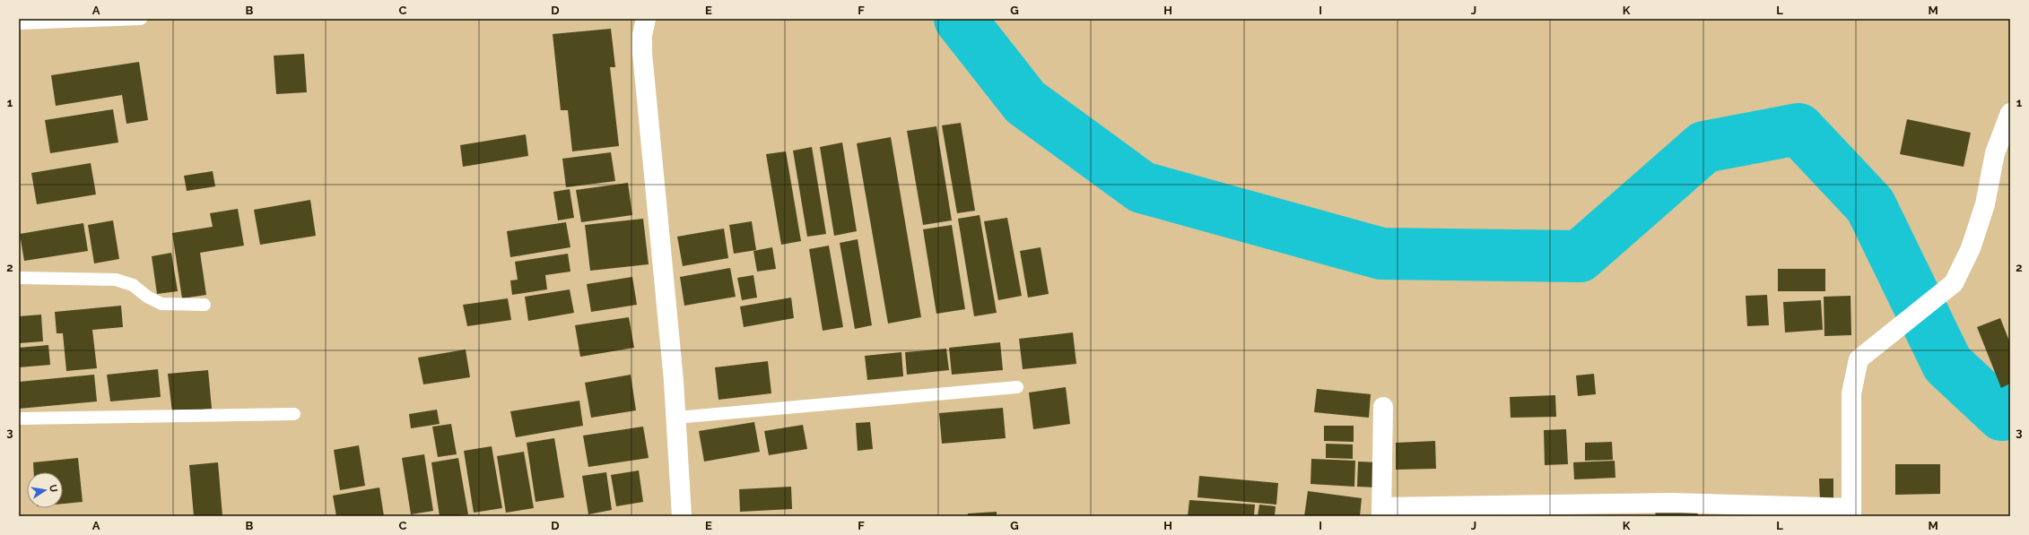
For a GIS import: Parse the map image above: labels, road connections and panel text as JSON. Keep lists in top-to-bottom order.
{
  "north": "right",
  "grid": {
    "columns": [
      "A",
      "B",
      "C",
      "D",
      "E",
      "F",
      "G",
      "H",
      "I",
      "J",
      "K",
      "L",
      "M"
    ],
    "rows": ["1", "2", "3"]
  }
}
